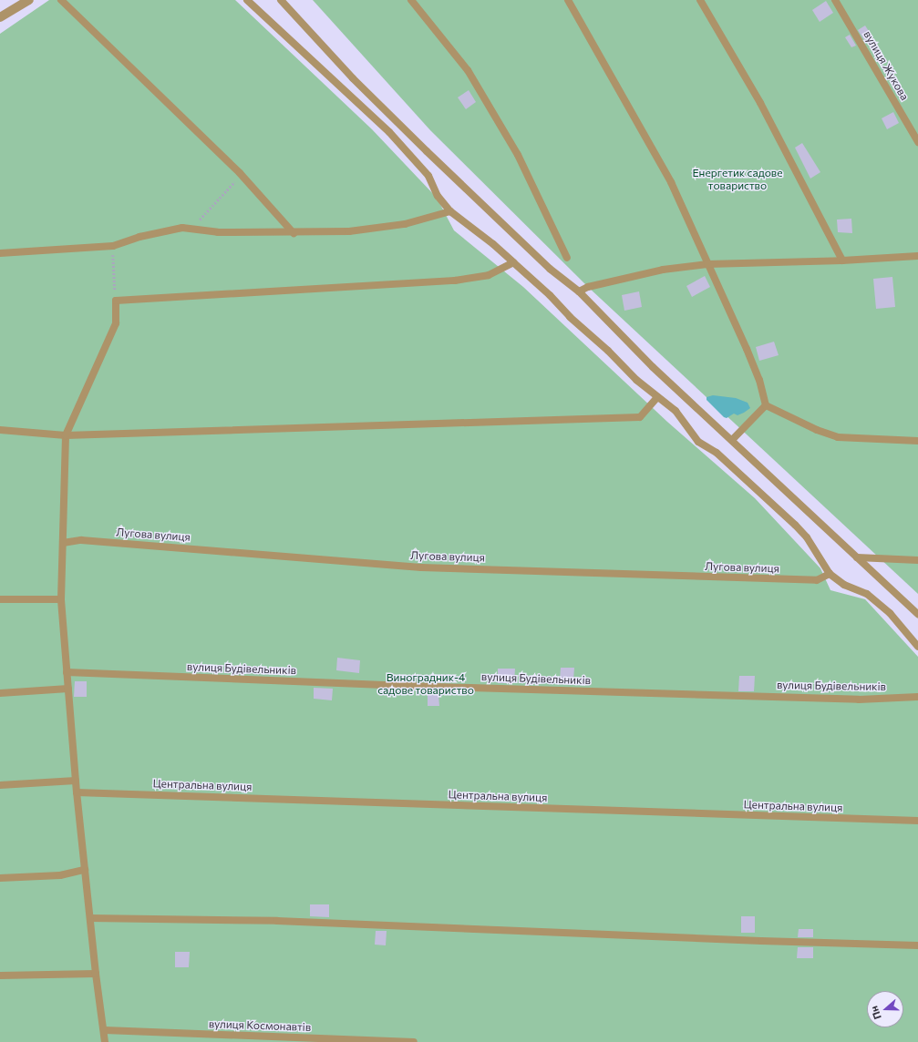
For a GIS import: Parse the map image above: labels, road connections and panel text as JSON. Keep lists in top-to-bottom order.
{
  "streets": {
    "lane": [
      "вулиця Жукова",
      "Лугова вулиця",
      "вулиця Будівельників",
      "Центральна вулиця",
      "вулиця Космонавтів"
    ]
  },
  "parks": ["Енергетик садове товариство", "Виноградник-4 садове товариство"],
  "north": "left"
}
